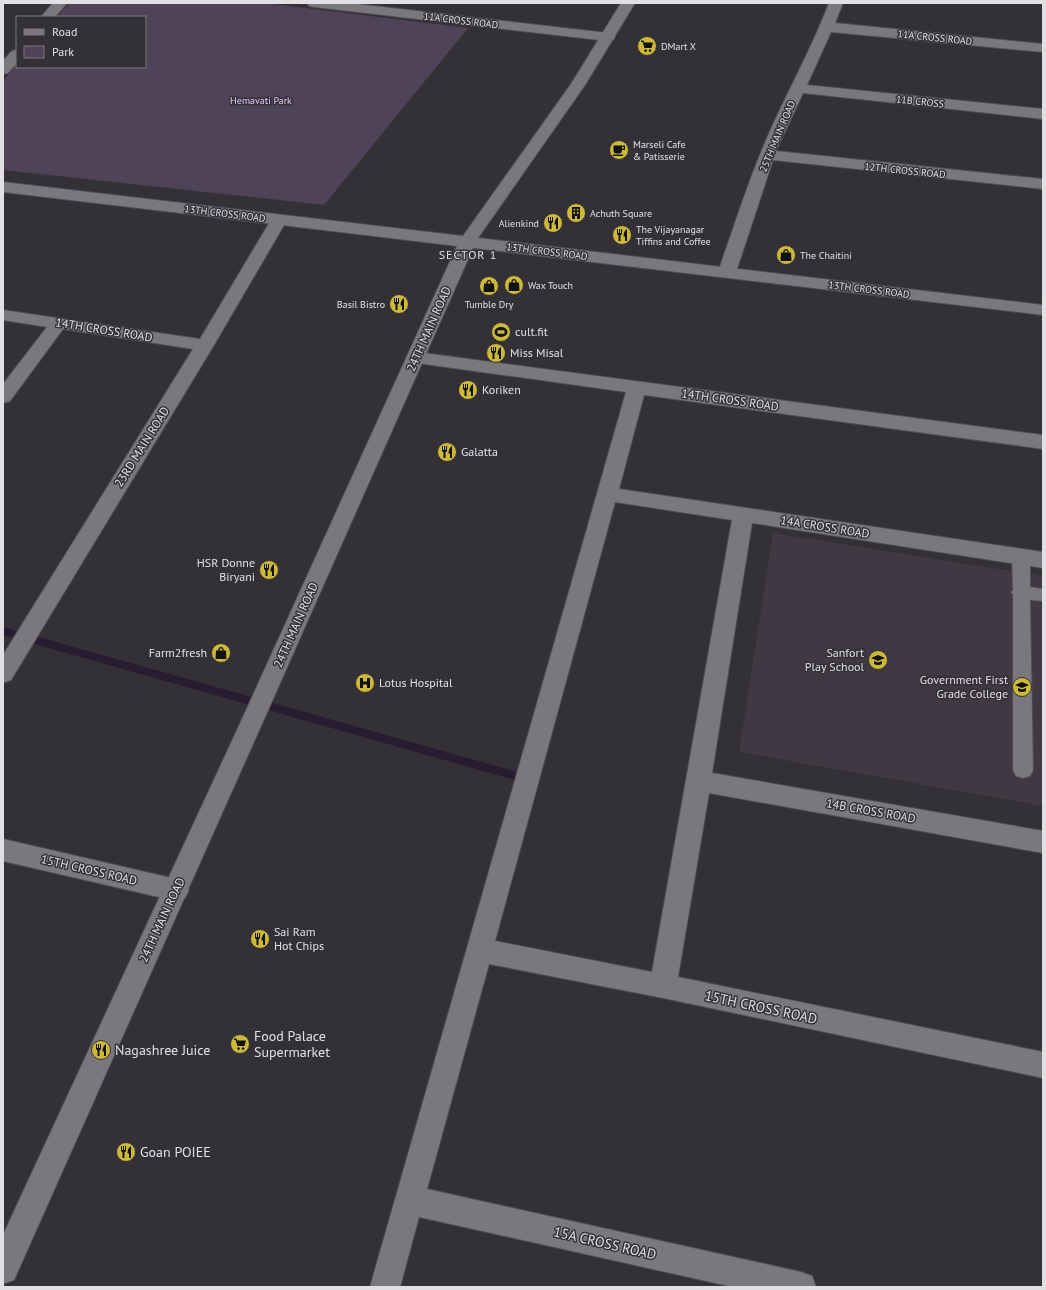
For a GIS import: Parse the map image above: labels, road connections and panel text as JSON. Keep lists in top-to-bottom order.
{
  "streets": {
    "street": [
      "11A CROSS ROAD",
      "11B CROSS",
      "25TH MAIN ROAD",
      "12TH CROSS ROAD",
      "13TH CROSS ROAD",
      "24TH MAIN ROAD",
      "14TH CROSS ROAD",
      "23RD MAIN ROAD",
      "14A CROSS ROAD",
      "14B CROSS ROAD",
      "15TH CROSS ROAD",
      "15A CROSS ROAD"
    ]
  },
  "crossings": [
    ["11A CROSS ROAD", "25TH MAIN ROAD"],
    ["11A CROSS ROAD", "24TH MAIN ROAD"],
    ["11B CROSS", "25TH MAIN ROAD"],
    ["25TH MAIN ROAD", "12TH CROSS ROAD"],
    ["25TH MAIN ROAD", "13TH CROSS ROAD"],
    ["13TH CROSS ROAD", "24TH MAIN ROAD"],
    ["13TH CROSS ROAD", "23RD MAIN ROAD"],
    ["24TH MAIN ROAD", "14TH CROSS ROAD"],
    ["24TH MAIN ROAD", "15TH CROSS ROAD"],
    ["14TH CROSS ROAD", "23RD MAIN ROAD"]
  ],
  "districts": ["SECTOR 1"],
  "parks": ["Hemavati Park"],
  "places": {
    "supermarket": ["DMart X", "Food Palace Supermarket"],
    "cafe": ["Marseli Cafe & Patisserie"],
    "building": ["Achuth Square"],
    "restaurant": [
      "Alienkind",
      "The Vijayanagar Tiffins and Coffee",
      "Basil Bistro",
      "Miss Misal",
      "Koriken",
      "Galatta",
      "HSR Donne Biryani",
      "Sai Ram Hot Chips",
      "Nagashree Juice",
      "Goan POIEE"
    ],
    "shop": [
      "The Chaitini",
      "Wax Touch",
      "Tumble Dry",
      "Farm2fresh"
    ],
    "sports": ["cult.fit"],
    "school or university": ["Sanfort Play School", "Government First Grade College"],
    "hospital": ["Lotus Hospital"]
  },
  "legend": ["Road", "Park"]
}
